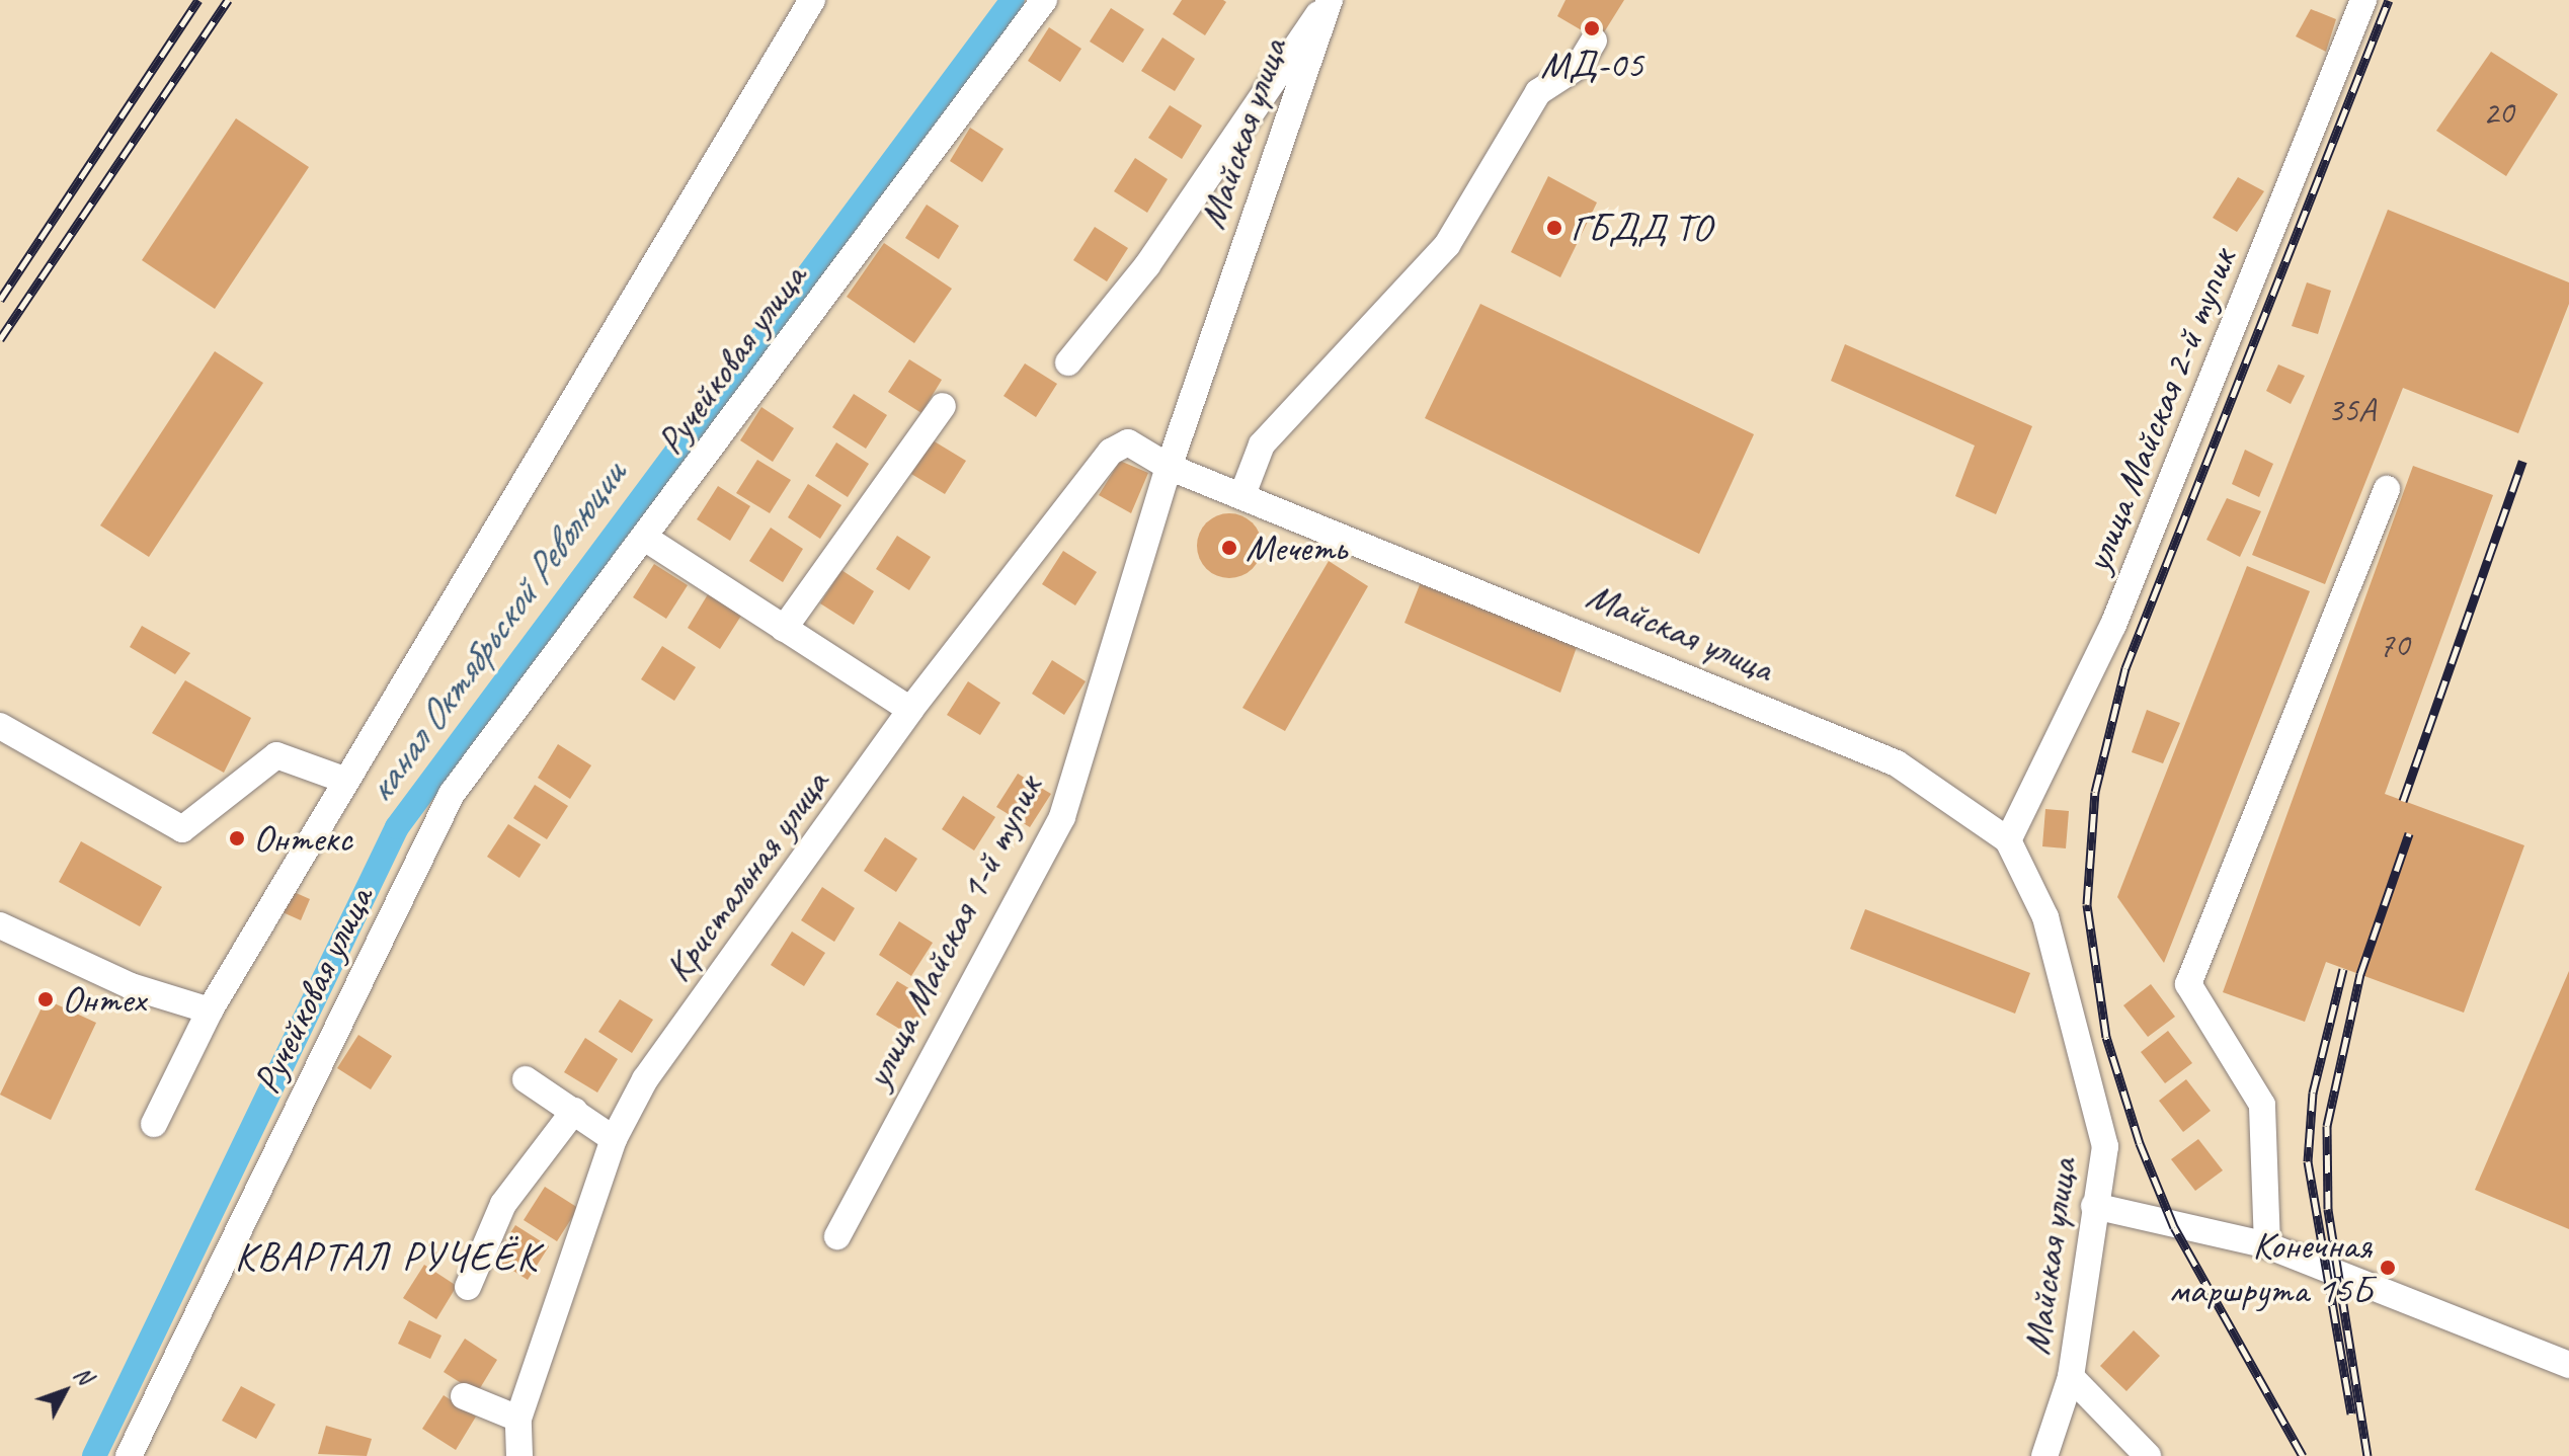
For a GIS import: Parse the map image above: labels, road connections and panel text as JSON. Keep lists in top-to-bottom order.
{
  "streets": {
    "street": [
      "Майская улица",
      "Ручейковая улица",
      "улица Майская 2-й тупик",
      "Кристальная улица",
      "улица Майская 1-й тупик"
    ]
  },
  "crossings": [
    ["Майская улица", "улица Майская 2-й тупик"],
    ["Майская улица", "Кристальная улица"],
    ["Майская улица", "улица Майская 1-й тупик"],
    ["Кристальная улица", "улица Майская 1-й тупик"]
  ],
  "districts": ["КВАРТАЛ РУЧЕЁК"],
  "water": ["канал Октябрьской Революции"],
  "places": [
    "МД-05",
    "ГБДД ТО",
    "Мечеть",
    "Онтекс",
    "Онтех",
    "Конечная маршрута 15Б"
  ],
  "house_numbers": ["20", "35А", "70"],
  "north": "top right"
}
